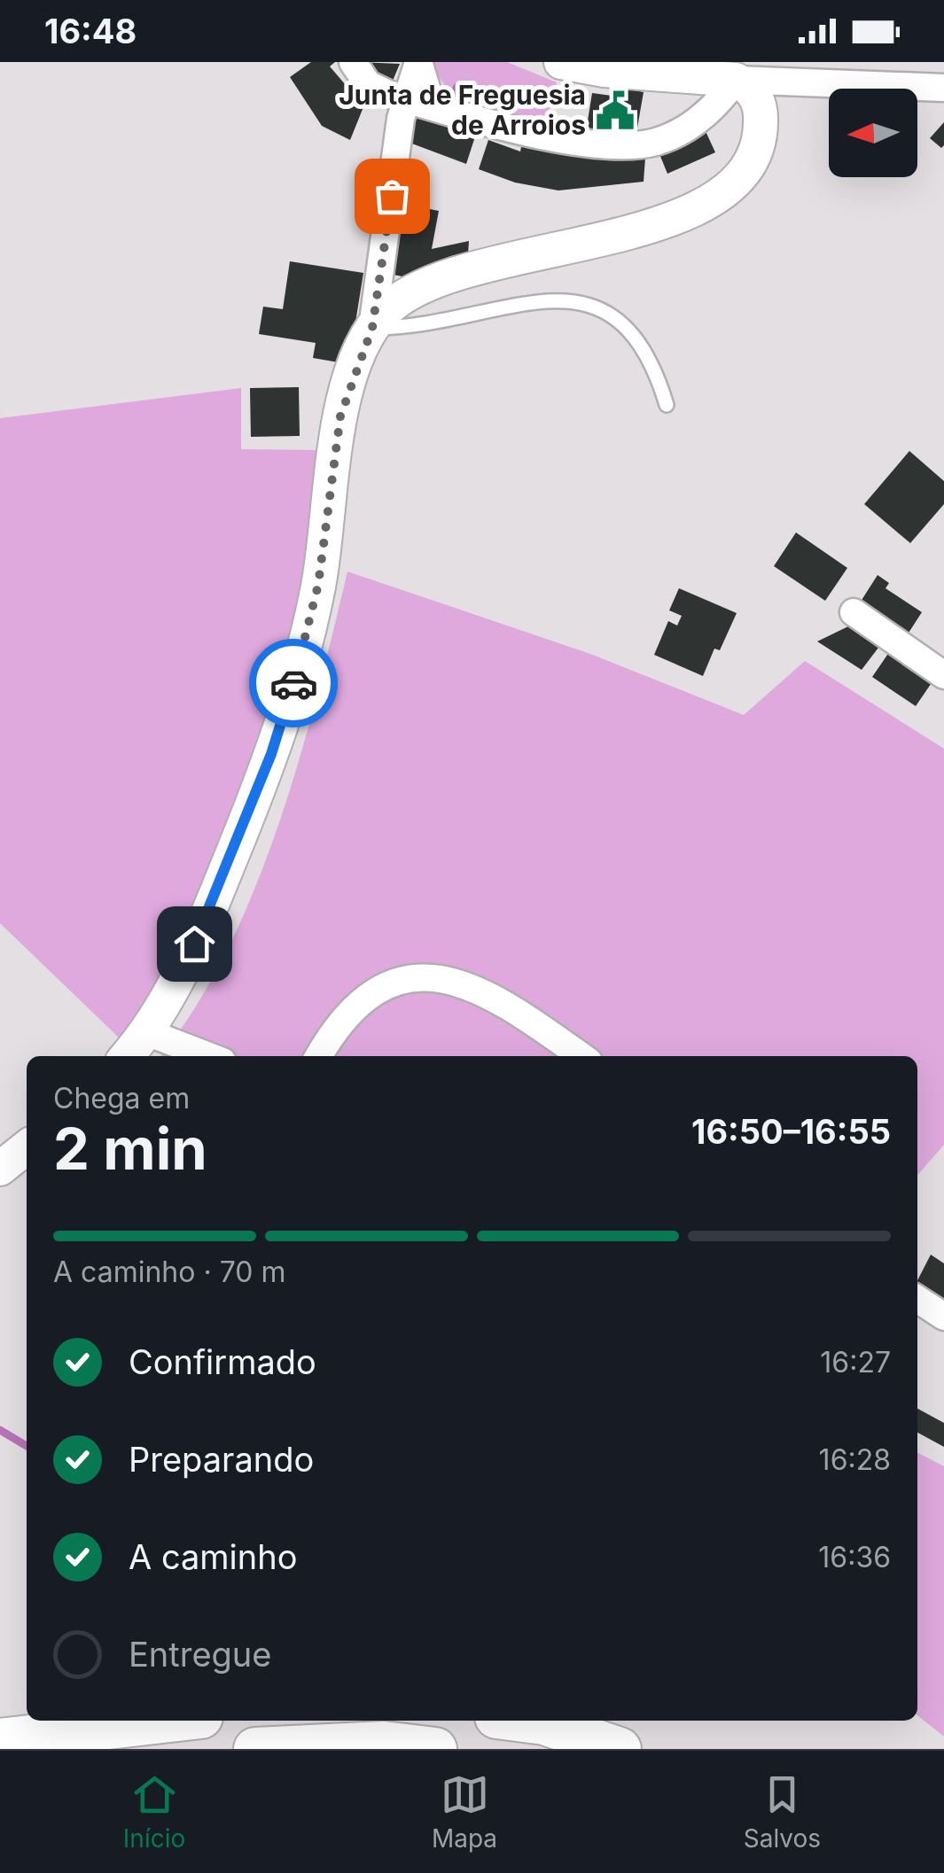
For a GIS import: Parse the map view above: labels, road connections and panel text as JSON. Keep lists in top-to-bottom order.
{
  "places": {
    "public building": ["Junta de Freguesia de Arroios"]
  },
  "north": "left",
  "page": {
    "status": "16:48",
    "heading": ["2 min", "Chega em", "16:50–16:55"],
    "bar": "A caminho · 70 m",
    "list": [
      ["Confirmado", "16:27"],
      ["Preparando", "16:28"],
      ["A caminho", "16:36"],
      "Entregue"
    ],
    "tabs": ["Início", "Mapa", "Salvos"]
  }
}
